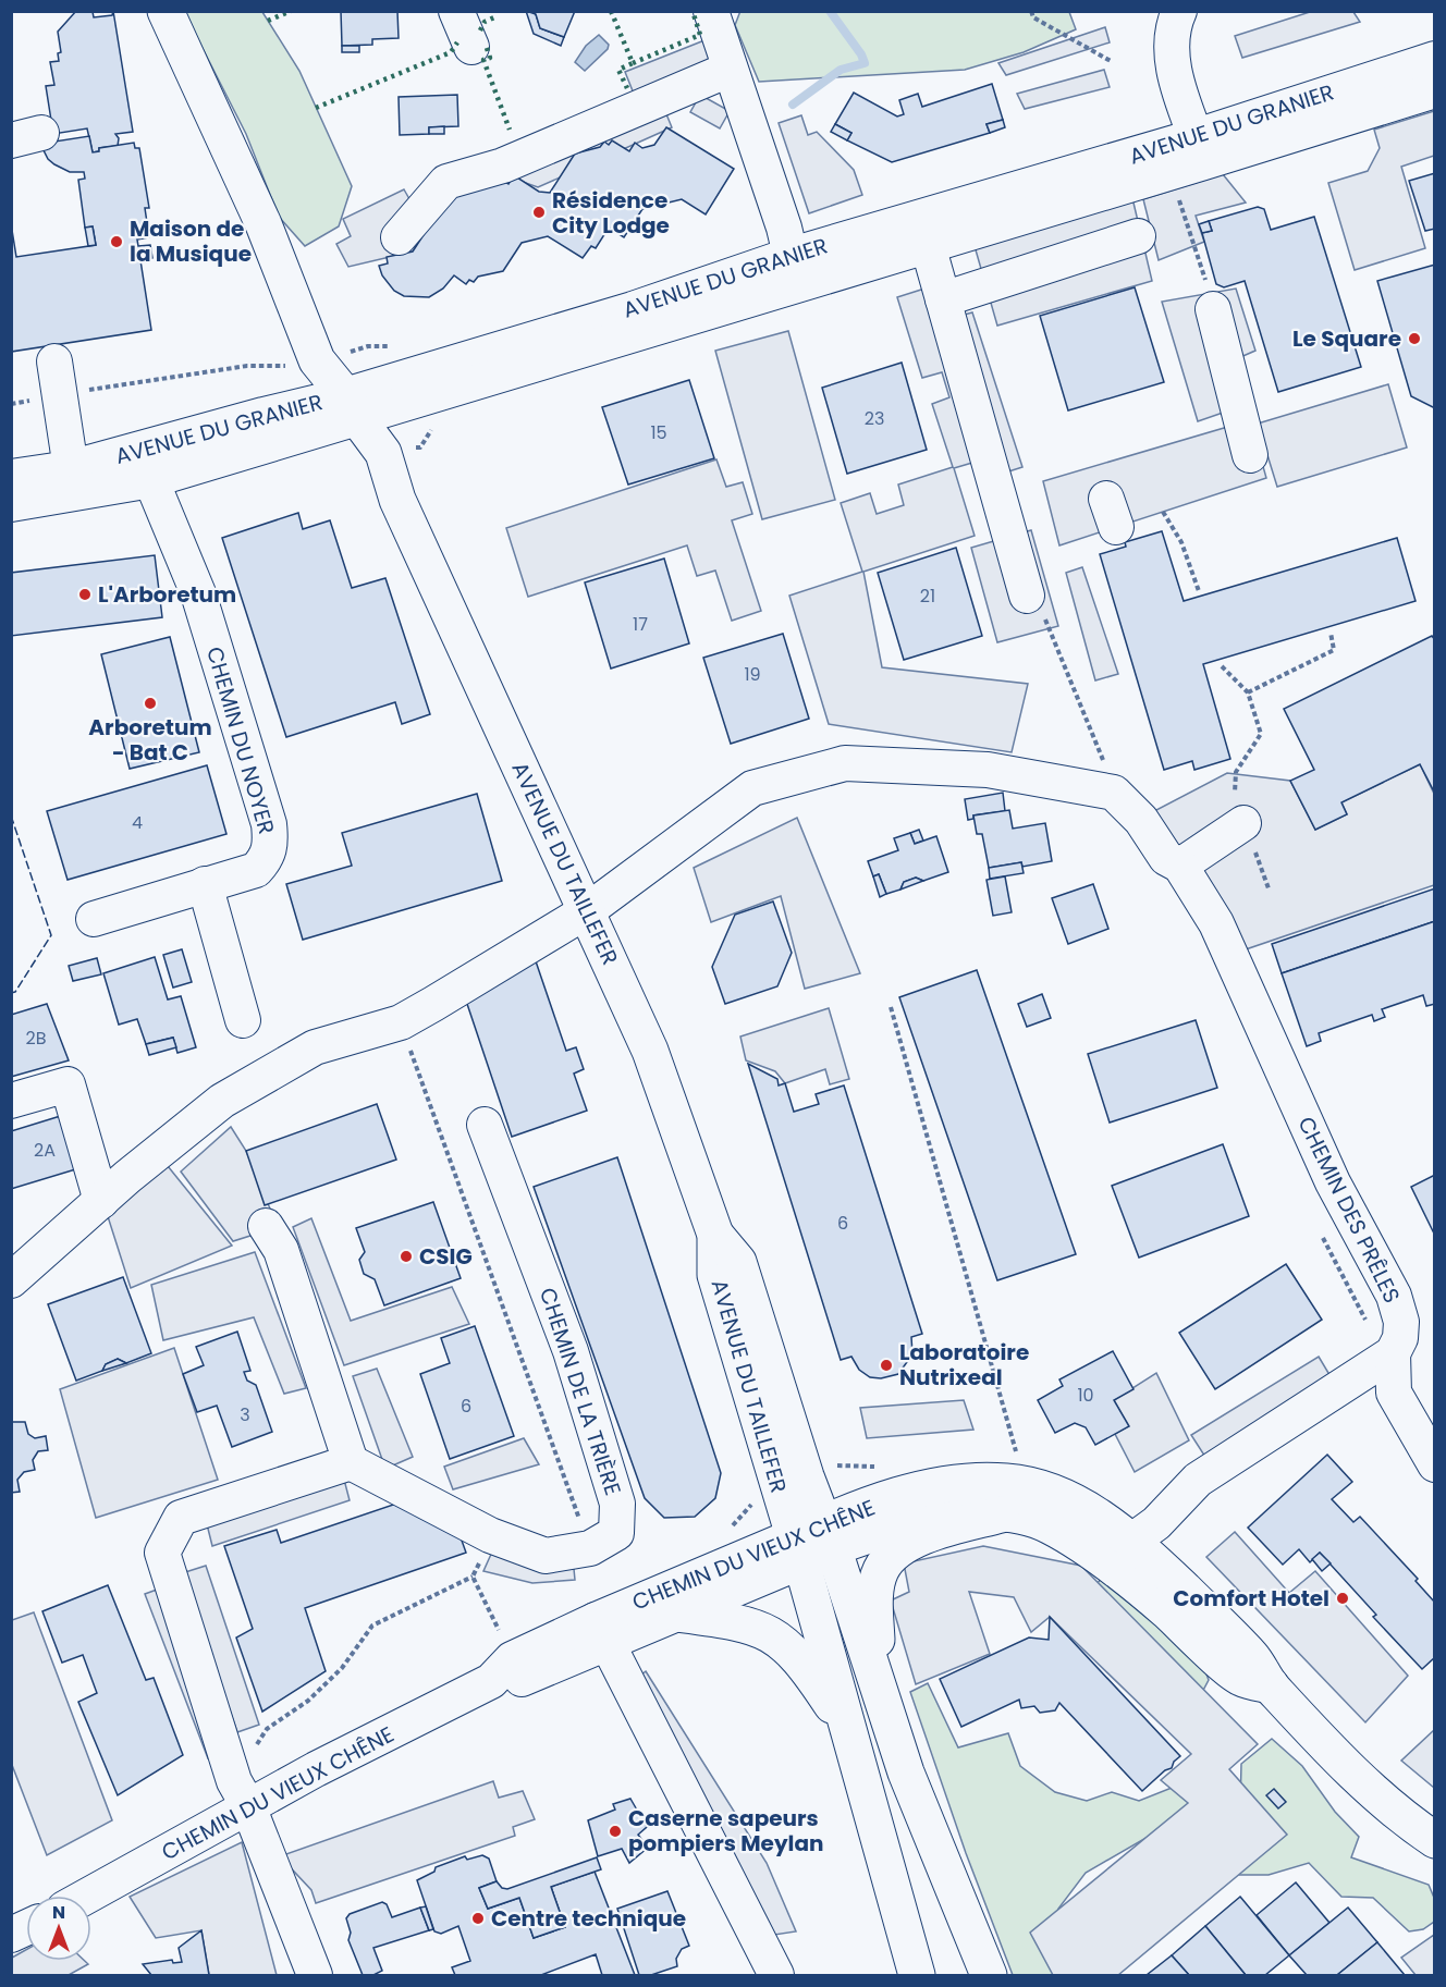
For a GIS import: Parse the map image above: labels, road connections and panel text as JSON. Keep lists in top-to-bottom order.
{
  "streets": {
    "main road": ["AVENUE DU TAILLEFER", "CHEMIN DU VIEUX CHÊNE"],
    "street": [
      "AVENUE DU GRANIER",
      "CHEMIN DU NOYER",
      "CHEMIN DES PRÊLES",
      "CHEMIN DE LA TRIÈRE"
    ]
  },
  "crossings": [
    ["AVENUE DU GRANIER", "CHEMIN DU NOYER"],
    ["AVENUE DU GRANIER", "AVENUE DU TAILLEFER"],
    ["AVENUE DU TAILLEFER", "CHEMIN DU VIEUX CHÊNE"]
  ],
  "places": [
    "Résidence City Lodge",
    "Maison de la Musique",
    "Le Square",
    "L'Arboretum",
    "Arboretum - Bat C",
    "CSIG",
    "Laboratoire Nutrixeal",
    "Comfort Hotel",
    "Caserne sapeurs pompiers Meylan",
    "Centre technique"
  ],
  "house_numbers": [
    "23",
    "15",
    "21",
    "17",
    "19",
    "4",
    "2B",
    "2A",
    "6",
    "10",
    "6",
    "3"
  ],
  "north": "top"
}
